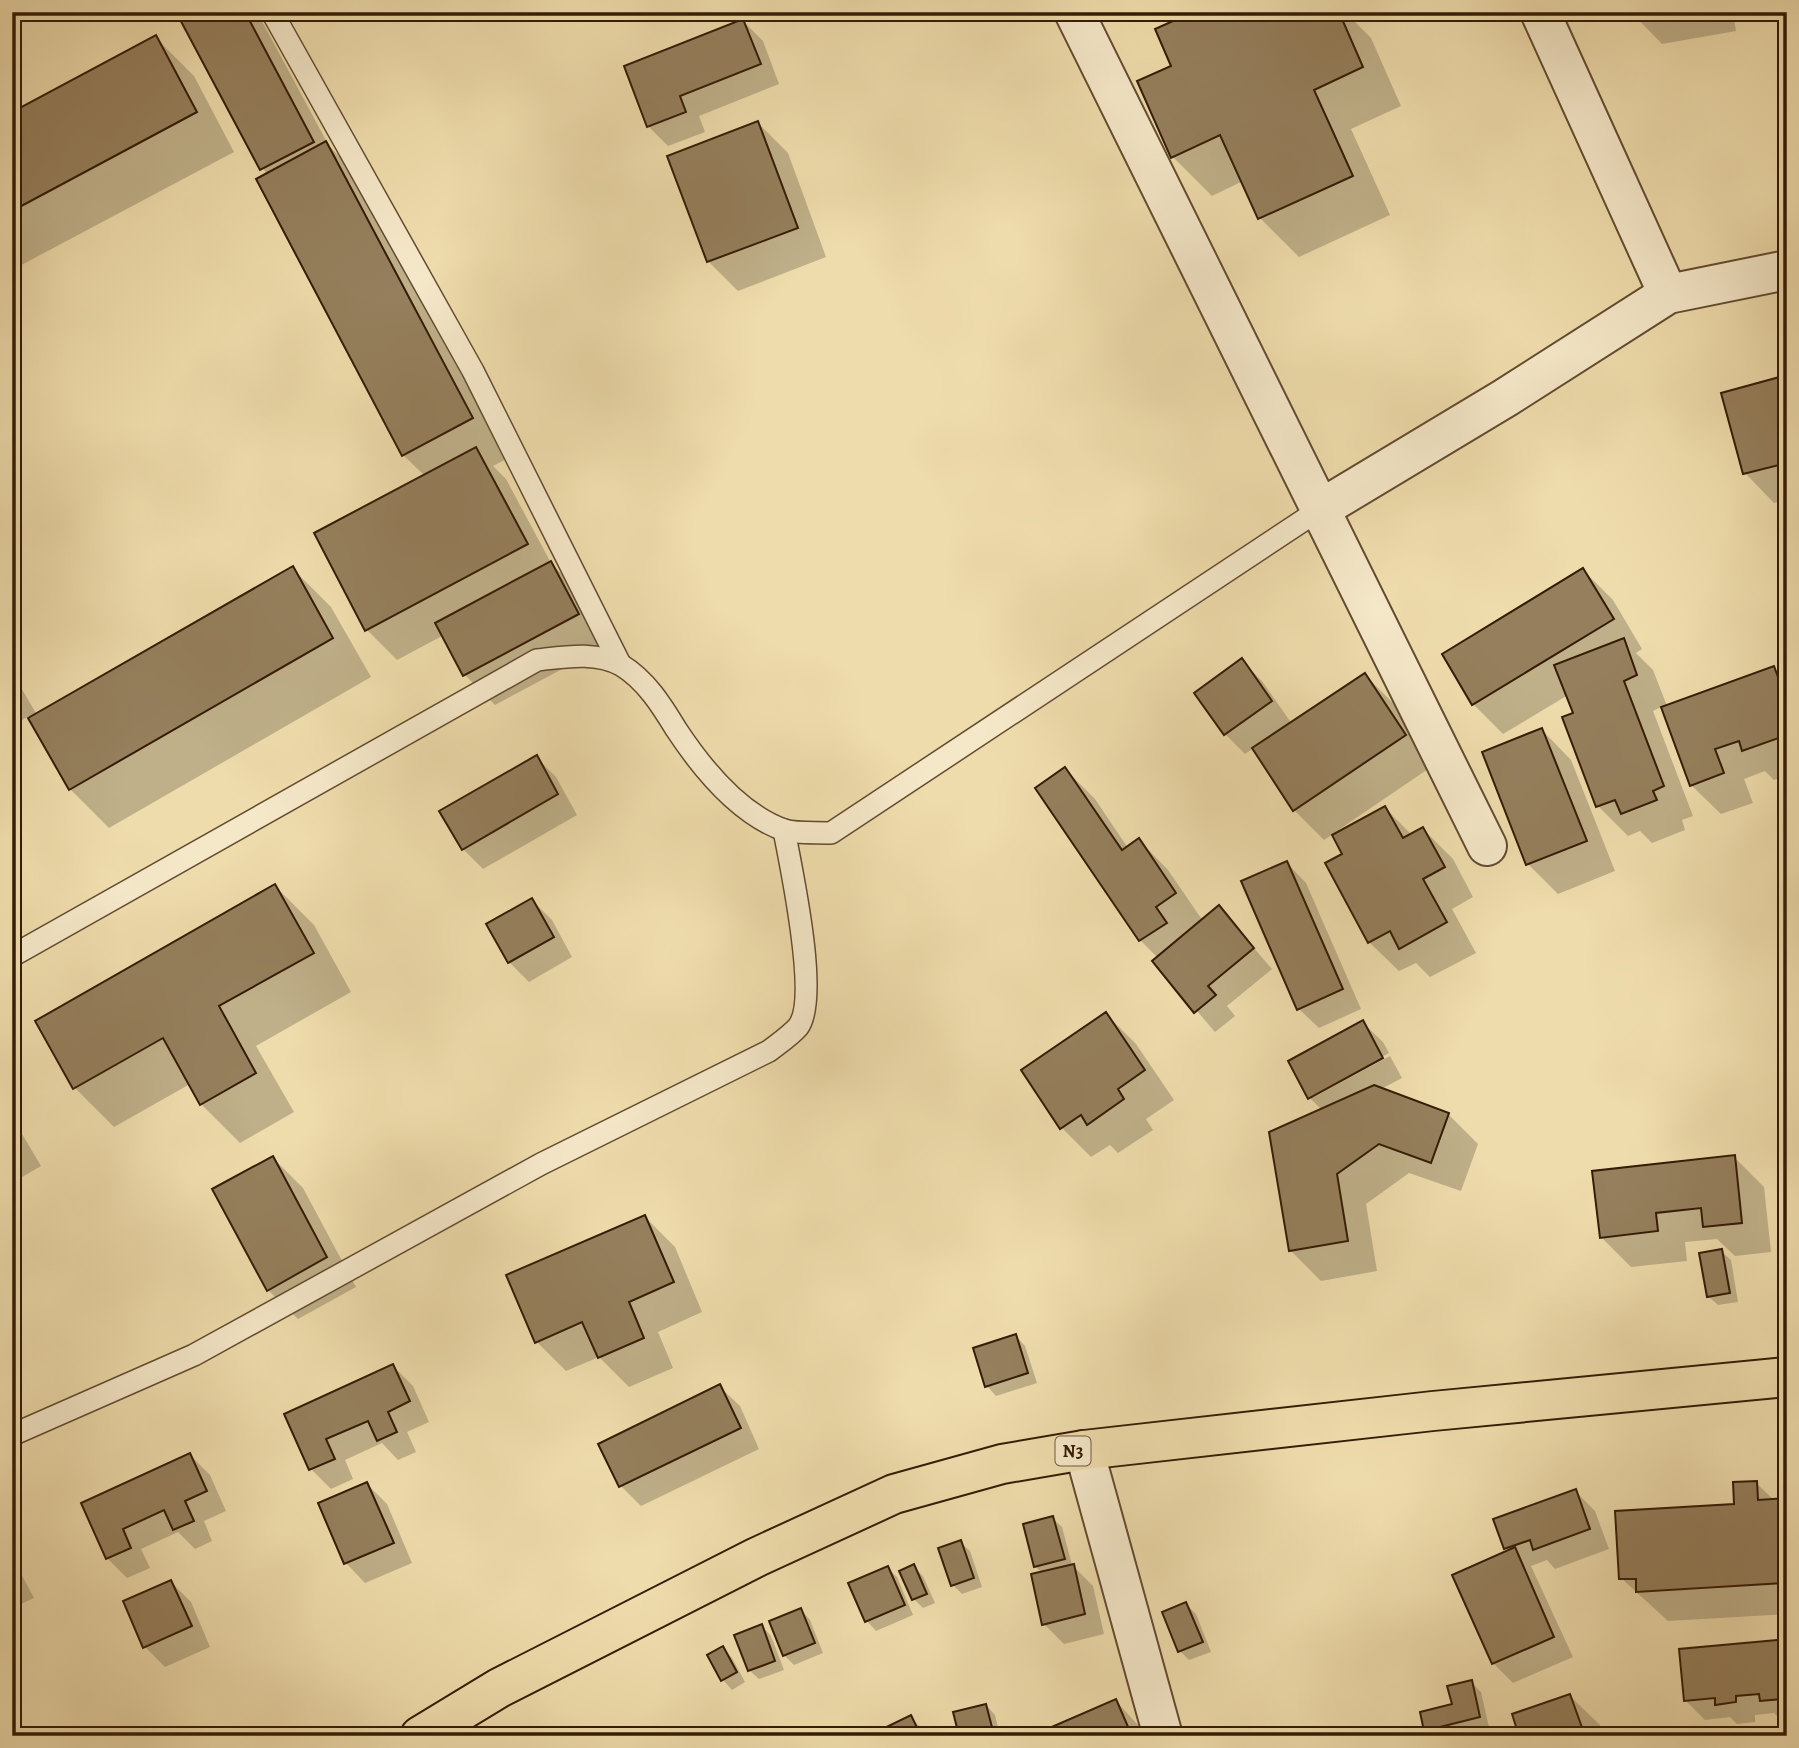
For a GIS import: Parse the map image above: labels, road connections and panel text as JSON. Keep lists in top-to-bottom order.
{
  "streets": {
    "main road": ["N3"]
  }
}
